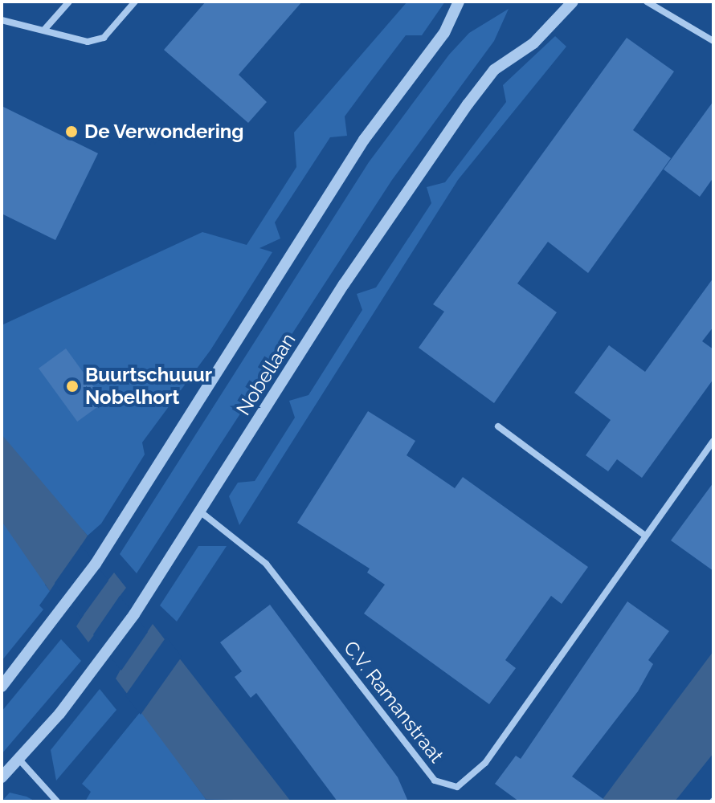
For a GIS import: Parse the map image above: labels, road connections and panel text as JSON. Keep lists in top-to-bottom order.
{
  "streets": {
    "street": ["Nobellaan", "C.V. Ramanstraat"]
  },
  "crossings": [
    ["Nobellaan", "C.V. Ramanstraat"]
  ],
  "places": ["De Verwondering", "Buurtschuuur Nobelhort"]
}
